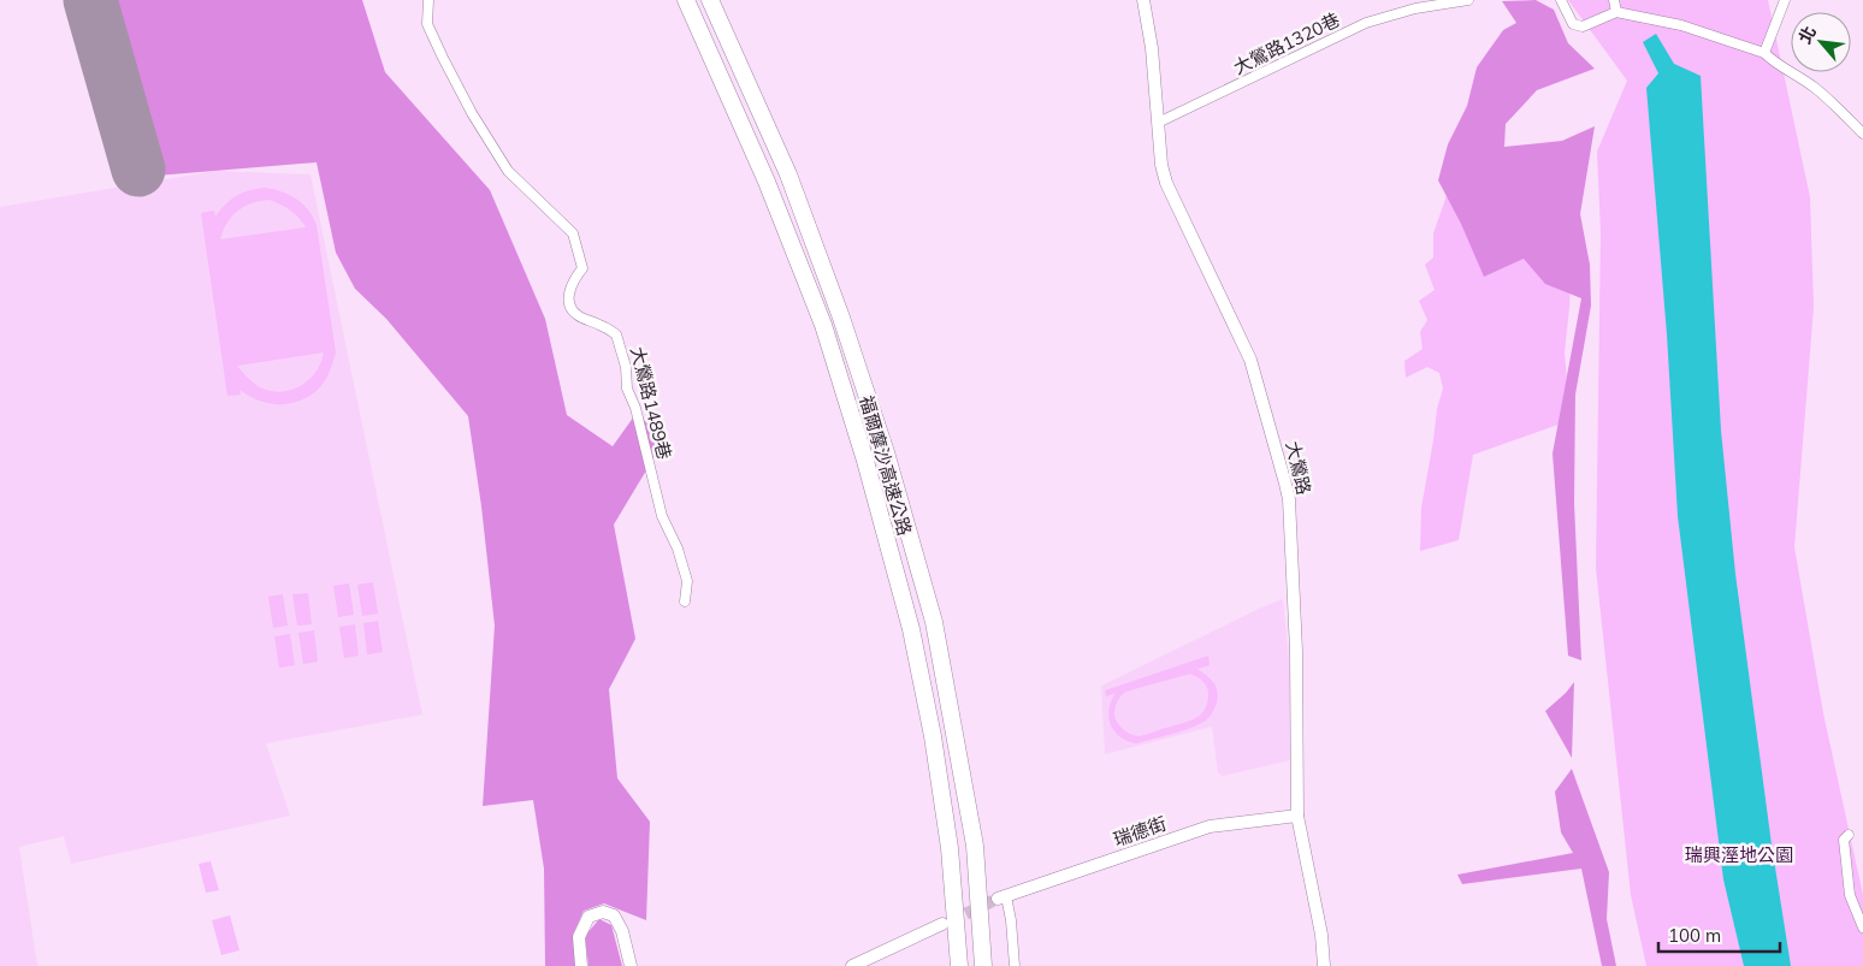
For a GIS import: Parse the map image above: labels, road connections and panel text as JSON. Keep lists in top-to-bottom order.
{
  "streets": {
    "highway": ["福爾摩沙高速公路"],
    "street": [
      "大鶯路1320巷",
      "大鶯路1489巷",
      "大鶯路",
      "瑞德街"
    ]
  },
  "crossings": [
    ["大鶯路1320巷", "大鶯路"],
    ["大鶯路", "瑞德街"]
  ],
  "parks": ["瑞興溼地公園"],
  "scale_bar": "100 m",
  "north": "top left"
}
